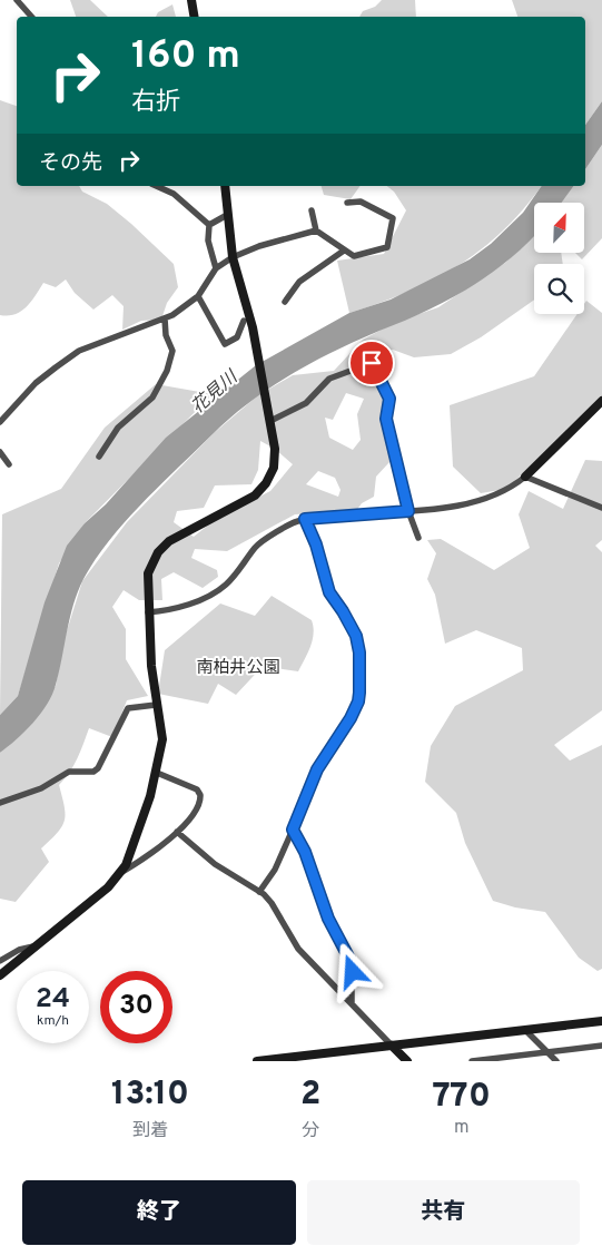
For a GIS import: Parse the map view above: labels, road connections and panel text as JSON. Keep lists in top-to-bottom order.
{
  "water": ["花見川"],
  "parks": ["南柏井公園"],
  "north": "top right",
  "page": {
    "turn": ["160 m", "右折"],
    "then": "その先",
    "speed": "24 km/h",
    "limit": "30",
    "eta": [
      "13:10",
      "到着",
      "2",
      "分",
      "770",
      "m"
    ],
    "buttons": ["終了", "共有"]
  }
}
